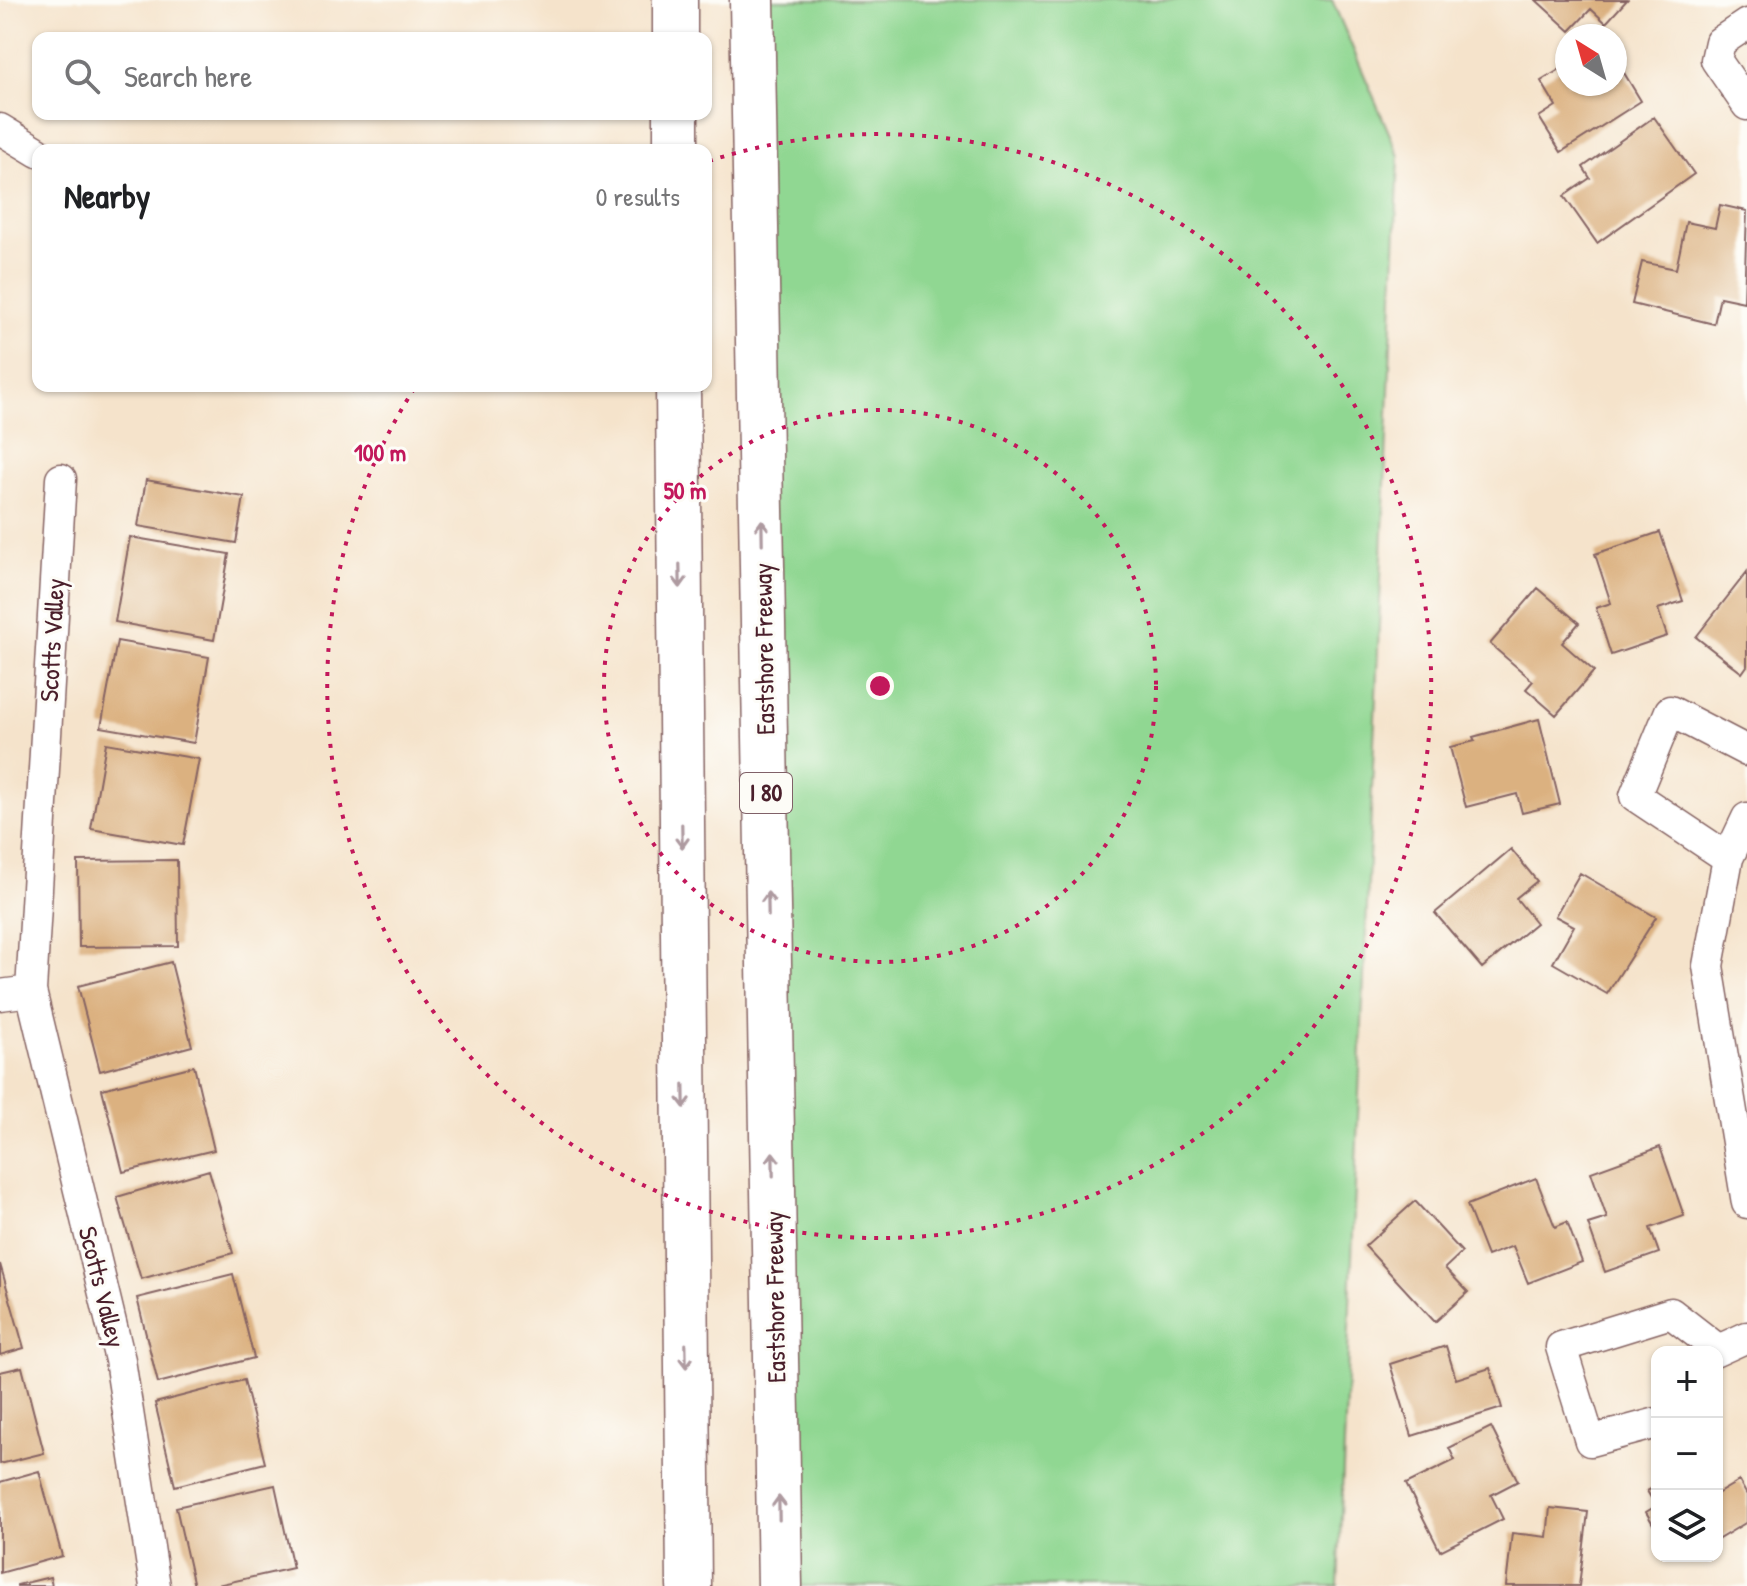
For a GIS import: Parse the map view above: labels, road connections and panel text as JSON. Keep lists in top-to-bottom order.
{
  "streets": {
    "highway": ["Eastshore Freeway", "I 80"],
    "street": ["Scotts Valley"]
  },
  "north": "top left",
  "page": {
    "search": "Search here",
    "heading": ["Nearby", "0 results"],
    "map_buttons": ["+", "−"]
  },
  "rings": ["100 m", "50 m"]
}
